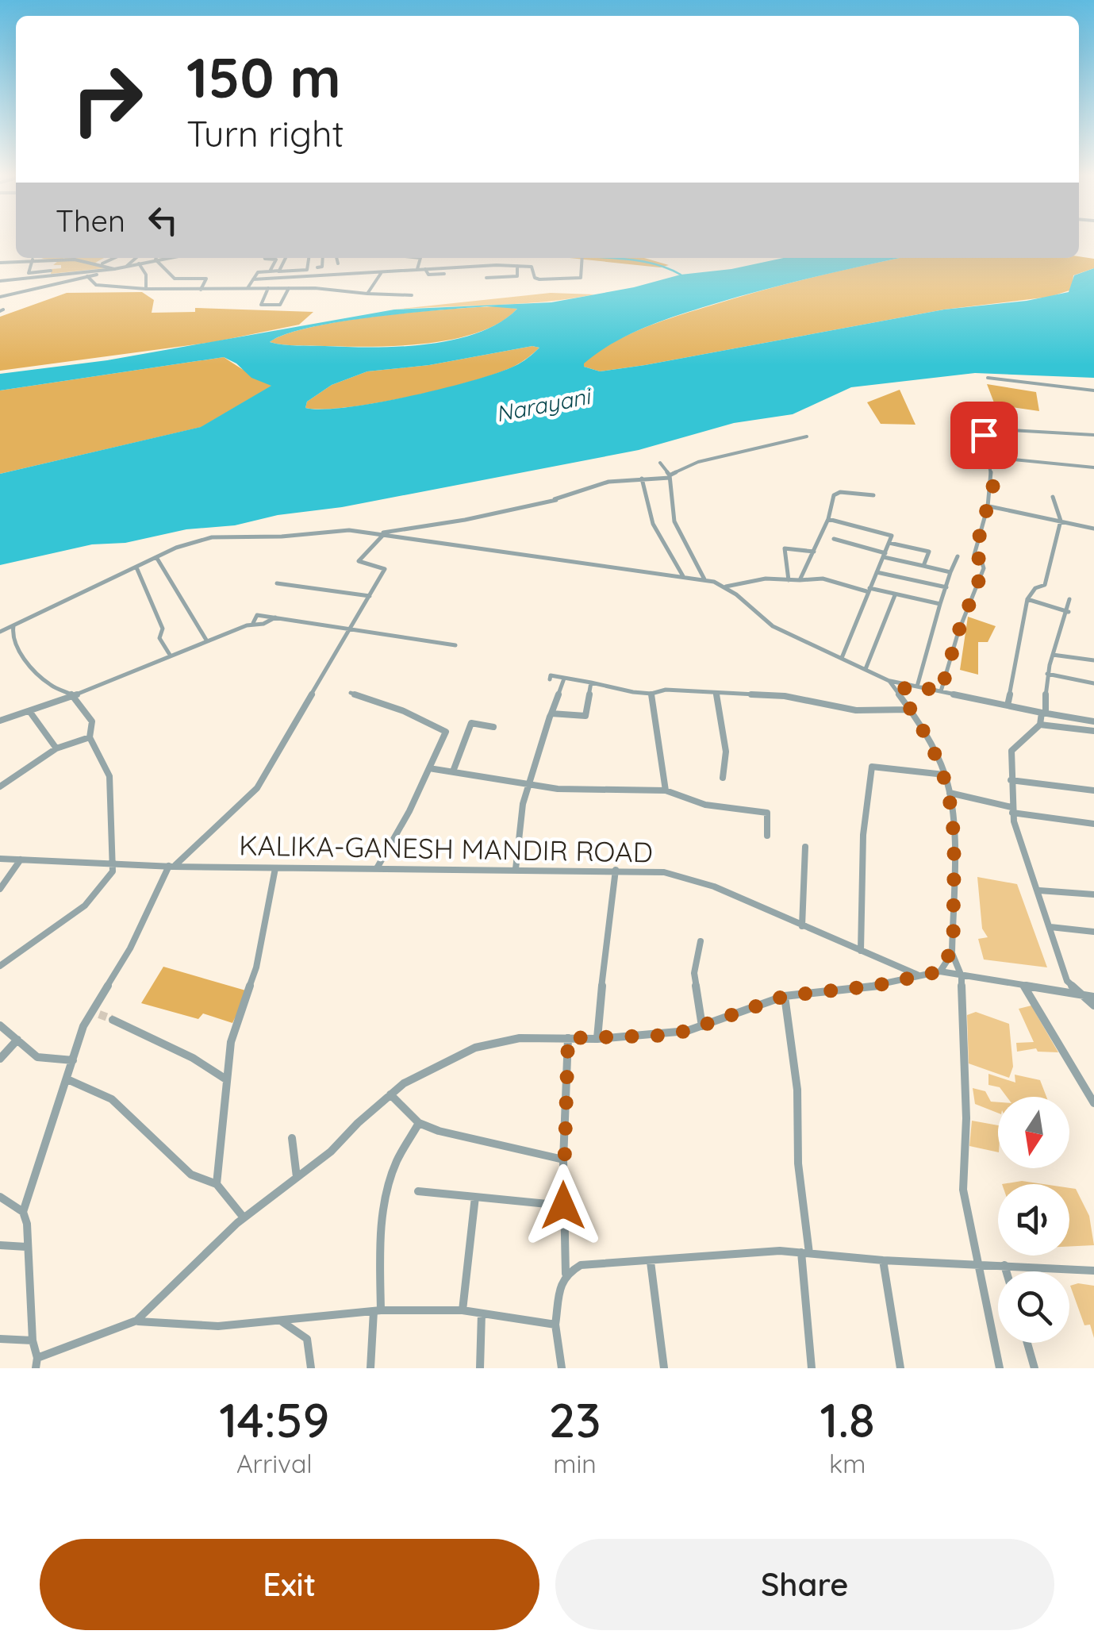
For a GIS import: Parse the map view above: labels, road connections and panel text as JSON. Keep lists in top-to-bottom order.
{
  "streets": {
    "street": ["KALIKA-GANESH MANDIR ROAD"]
  },
  "water": ["Narayani"],
  "north": "bottom",
  "page": {
    "turn": ["150 m", "Turn right"],
    "then": "Then",
    "eta": [
      "14:59",
      "Arrival",
      "23",
      "min",
      "1.8",
      "km"
    ],
    "buttons": ["Exit", "Share"]
  }
}
